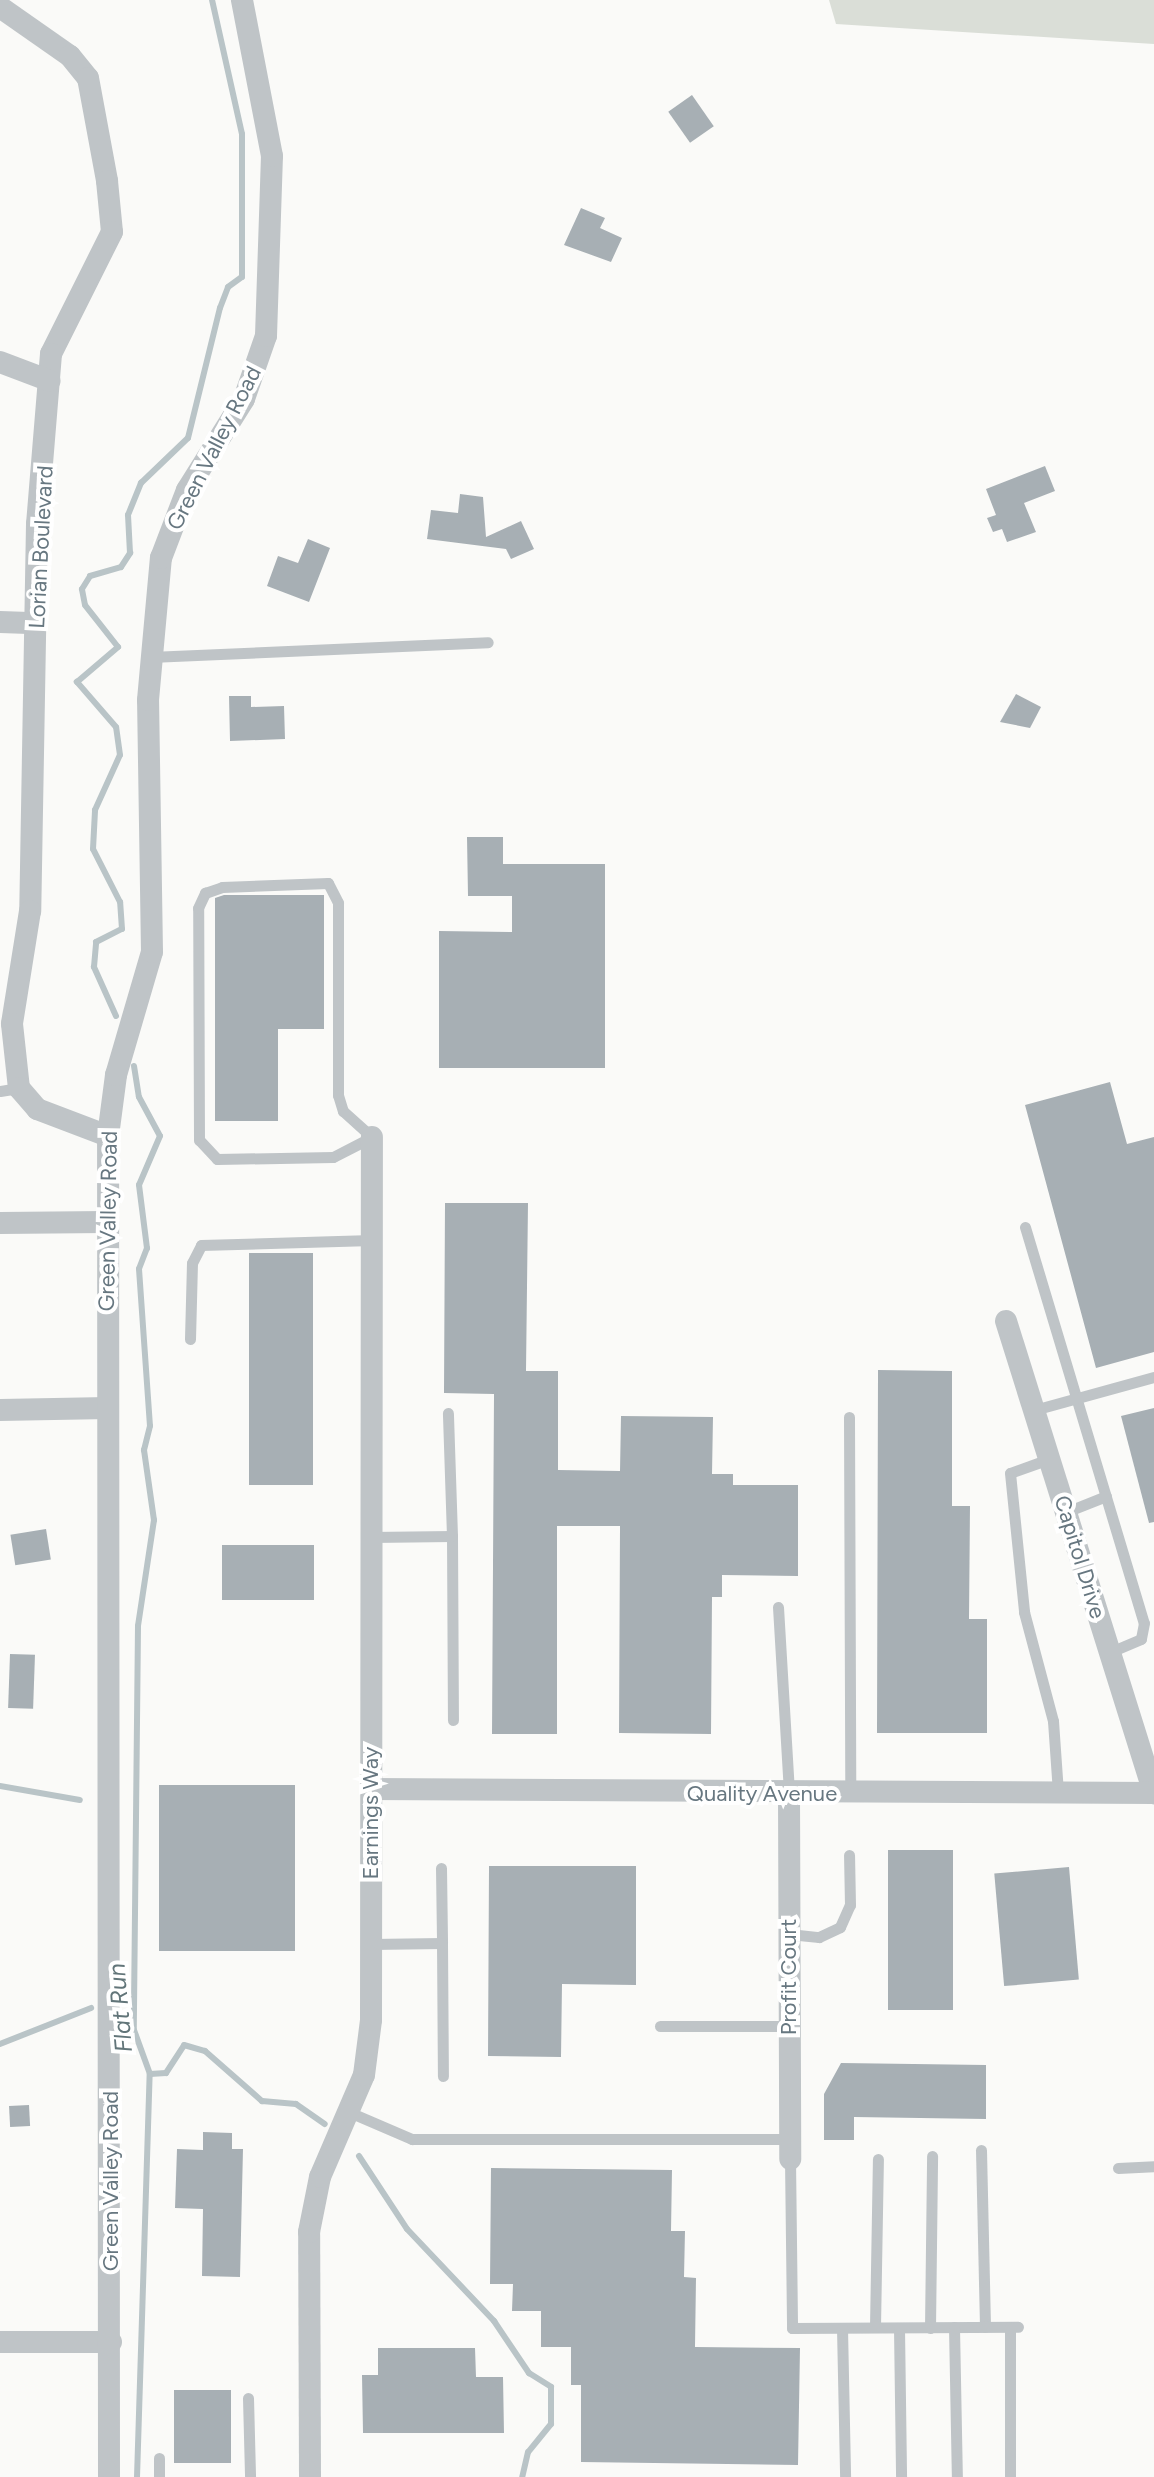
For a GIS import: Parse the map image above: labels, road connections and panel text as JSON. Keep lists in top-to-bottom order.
{
  "streets": {
    "street": [
      "Green Valley Road",
      "Lorian Boulevard",
      "Capitol Drive",
      "Quality Avenue",
      "Earnings Way",
      "Profit Court"
    ]
  },
  "crossings": [
    ["Green Valley Road", "Lorian Boulevard"],
    ["Capitol Drive", "Quality Avenue"],
    ["Quality Avenue", "Earnings Way"],
    ["Quality Avenue", "Profit Court"]
  ],
  "water": ["Flat Run"]
}
